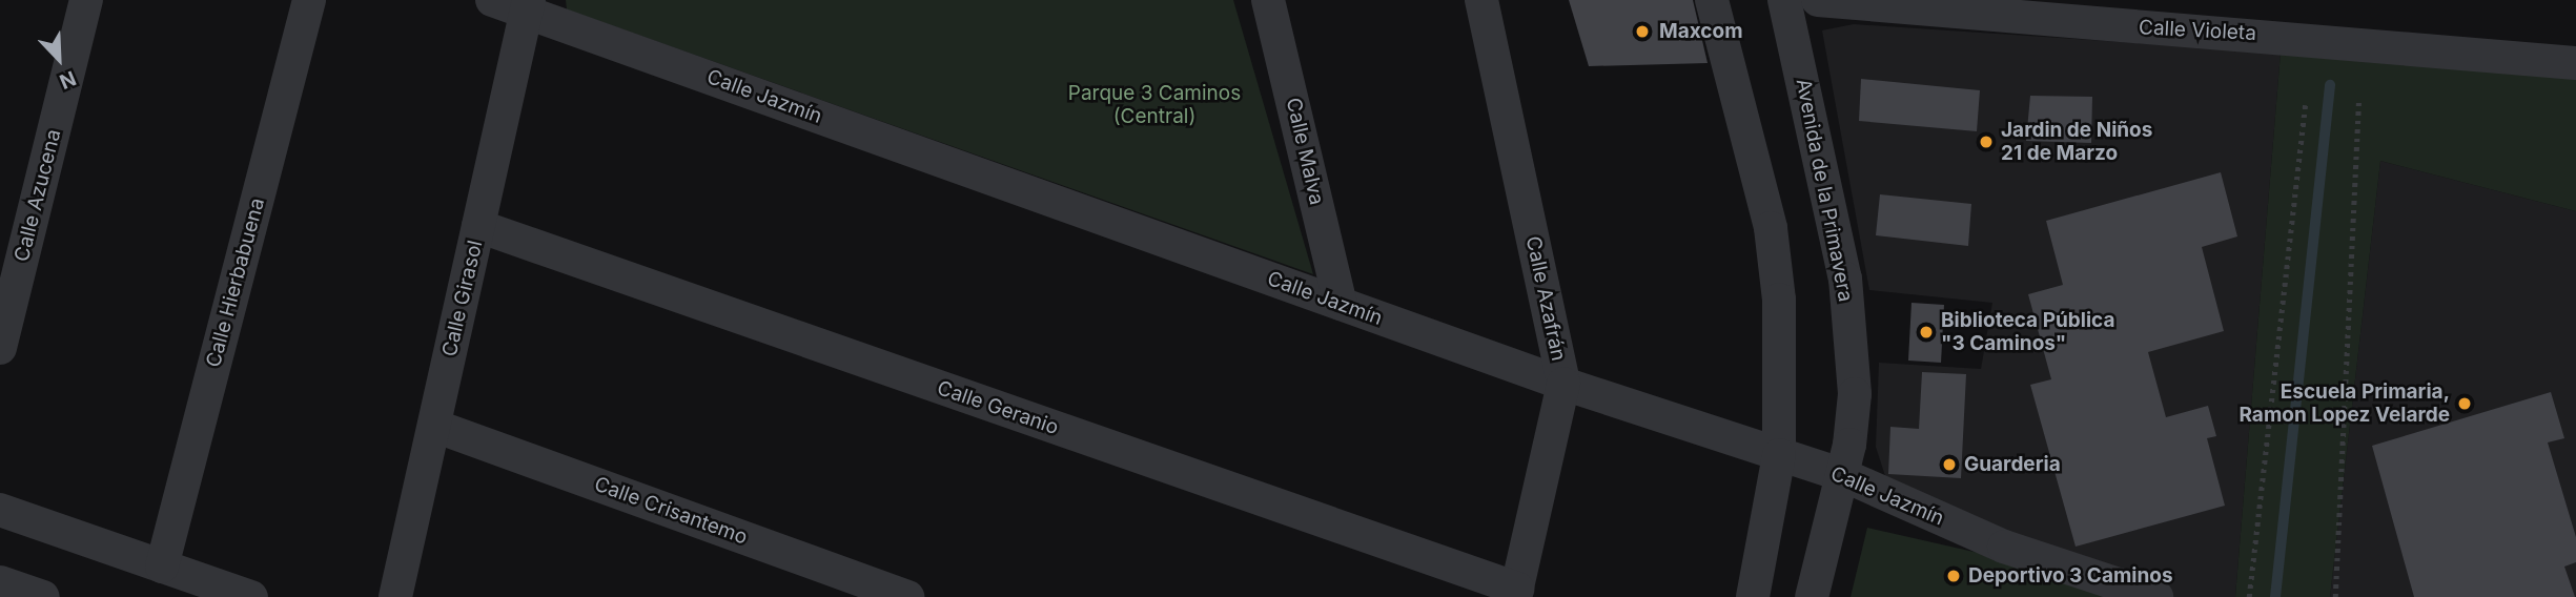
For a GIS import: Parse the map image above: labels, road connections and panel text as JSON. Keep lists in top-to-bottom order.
{
  "streets": {
    "street": [
      "Calle Violeta",
      "Calle Jazmín",
      "Calle Malva",
      "Avenida de la Primavera",
      "Calle Azucena",
      "Calle Hierbabuena",
      "Calle Girasol",
      "Calle Azafrán",
      "Calle Geranio",
      "Calle Crisantemo"
    ]
  },
  "crossings": [
    ["Calle Jazmín", "Calle Malva"],
    ["Calle Jazmín", "Avenida de la Primavera"],
    ["Calle Jazmín", "Calle Girasol"],
    ["Calle Jazmín", "Calle Azafrán"],
    ["Calle Girasol", "Calle Geranio"],
    ["Calle Girasol", "Calle Crisantemo"],
    ["Calle Azafrán", "Calle Geranio"]
  ],
  "parks": ["Parque 3 Caminos (Central)"],
  "places": [
    "Maxcom",
    "Jardin de Niños 21 de Marzo",
    "Biblioteca Pública \"3 Caminos\"",
    "Escuela Primaria, Ramon Lopez Velarde",
    "Guarderia",
    "Deportivo 3 Caminos"
  ],
  "north": "bottom right"
}
